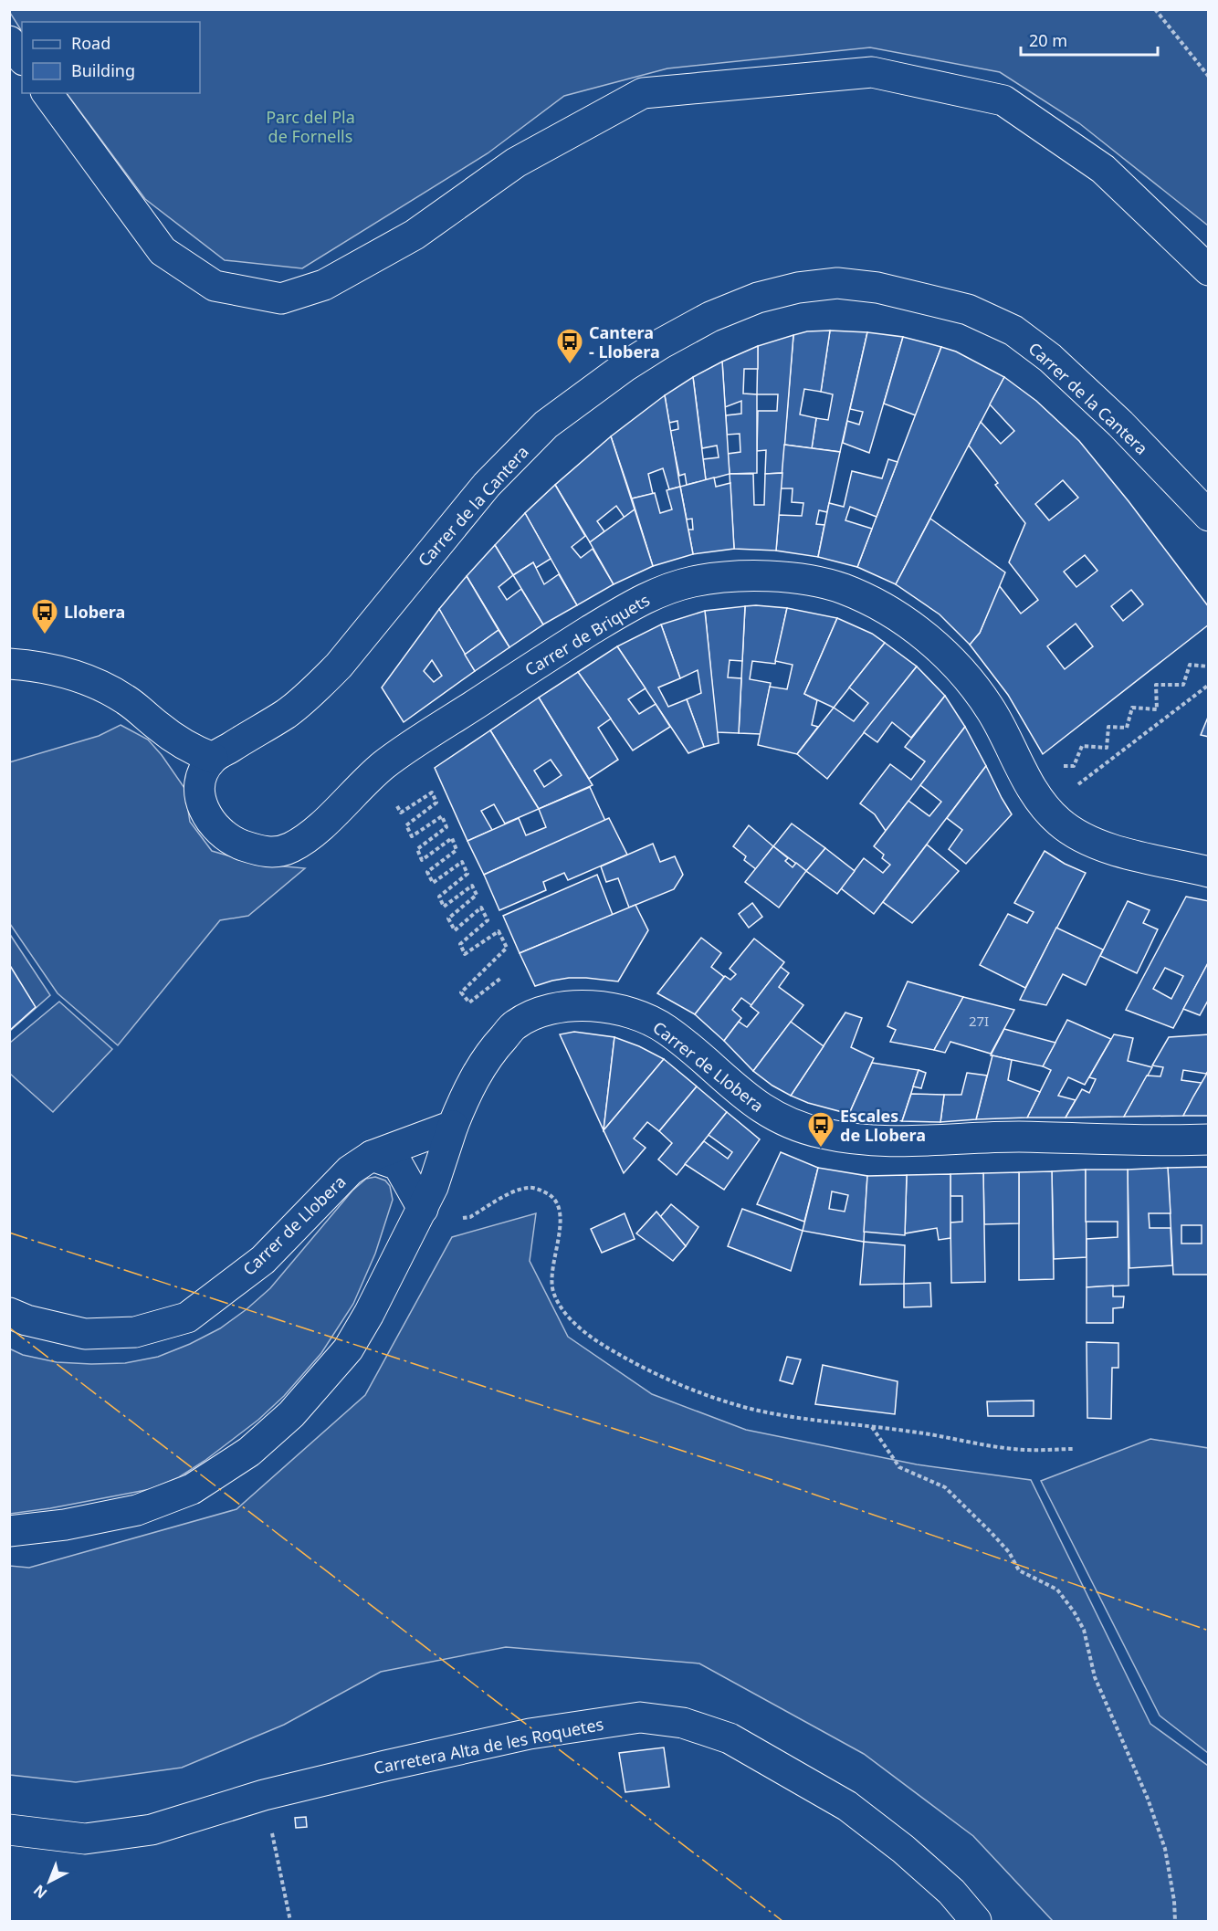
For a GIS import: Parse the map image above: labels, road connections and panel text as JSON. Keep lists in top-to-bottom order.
{
  "streets": {
    "street": [
      "Carrer de la Cantera",
      "Carrer de Briquets",
      "Carrer de Llobera",
      "Carretera Alta de les Roquetes"
    ]
  },
  "crossings": [
    ["Carrer de la Cantera", "Carrer de Briquets"]
  ],
  "parks": ["Parc del Pla de Fornells"],
  "places": {
    "bus stop": ["Cantera - Llobera", "Llobera", "Escales de Llobera"]
  },
  "house_numbers": ["27I"],
  "legend": ["Road", "Building"],
  "scale_bar": "20 m",
  "north": "bottom left"
}
